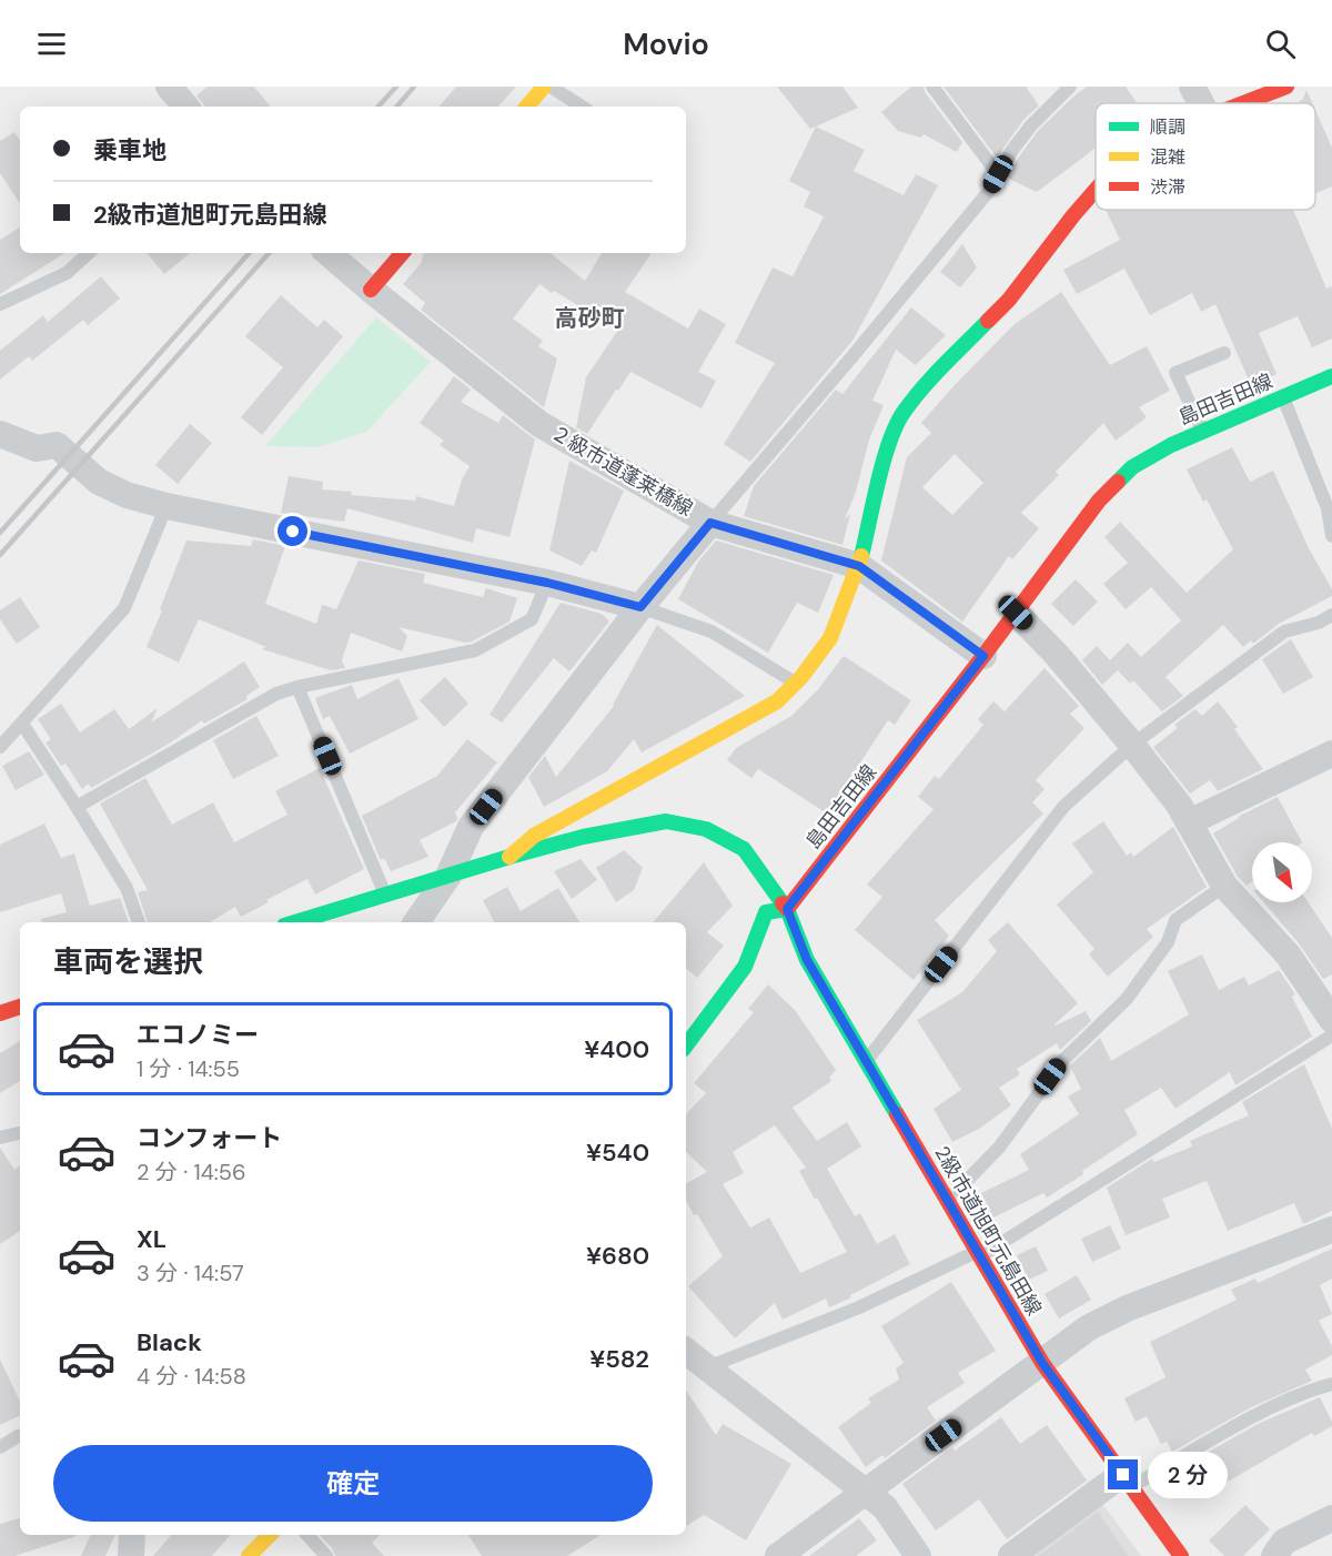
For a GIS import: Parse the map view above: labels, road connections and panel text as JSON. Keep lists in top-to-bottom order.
{
  "streets": {
    "street": ["島田吉田線", "２級市道蓬莱橋線", "2級市道旭町元島田線"]
  },
  "crossings": [
    ["島田吉田線", "２級市道蓬莱橋線"],
    ["島田吉田線", "2級市道旭町元島田線"]
  ],
  "districts": ["高砂町"],
  "legend": ["順調", "混雑", "渋滞"],
  "north": "bottom right",
  "page": {
    "header": "Movio",
    "banner": ["乗車地", "2級市道旭町元島田線"],
    "heading": "車両を選択",
    "list": [
      {
        "name": "エコノミー",
        "note": "1 分 · 14:55",
        "value": "¥400"
      },
      {
        "name": "コンフォート",
        "note": "2 分 · 14:56",
        "value": "¥540"
      },
      {
        "name": "XL",
        "note": "3 分 · 14:57",
        "value": "¥680"
      },
      {
        "name": "Black",
        "note": "4 分 · 14:58",
        "value": "¥582"
      }
    ],
    "buttons": "確定",
    "bubble": "2 分"
  }
}
